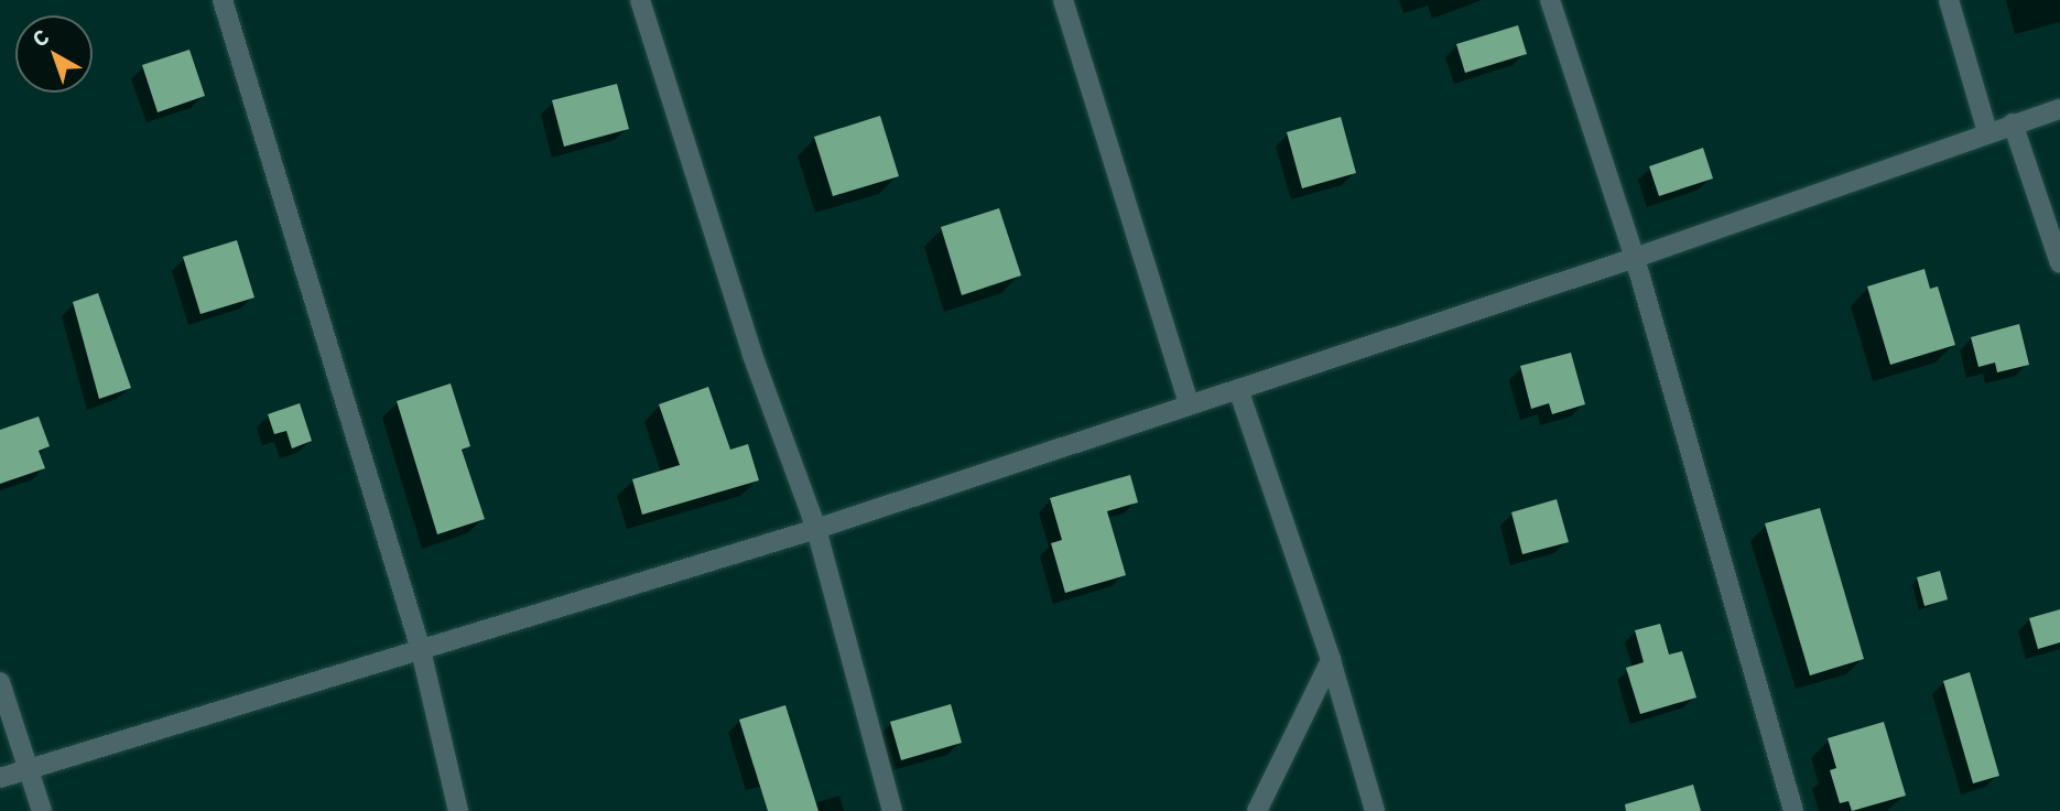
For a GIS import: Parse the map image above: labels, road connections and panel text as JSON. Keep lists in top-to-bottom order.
{
  "north": "top left"
}
